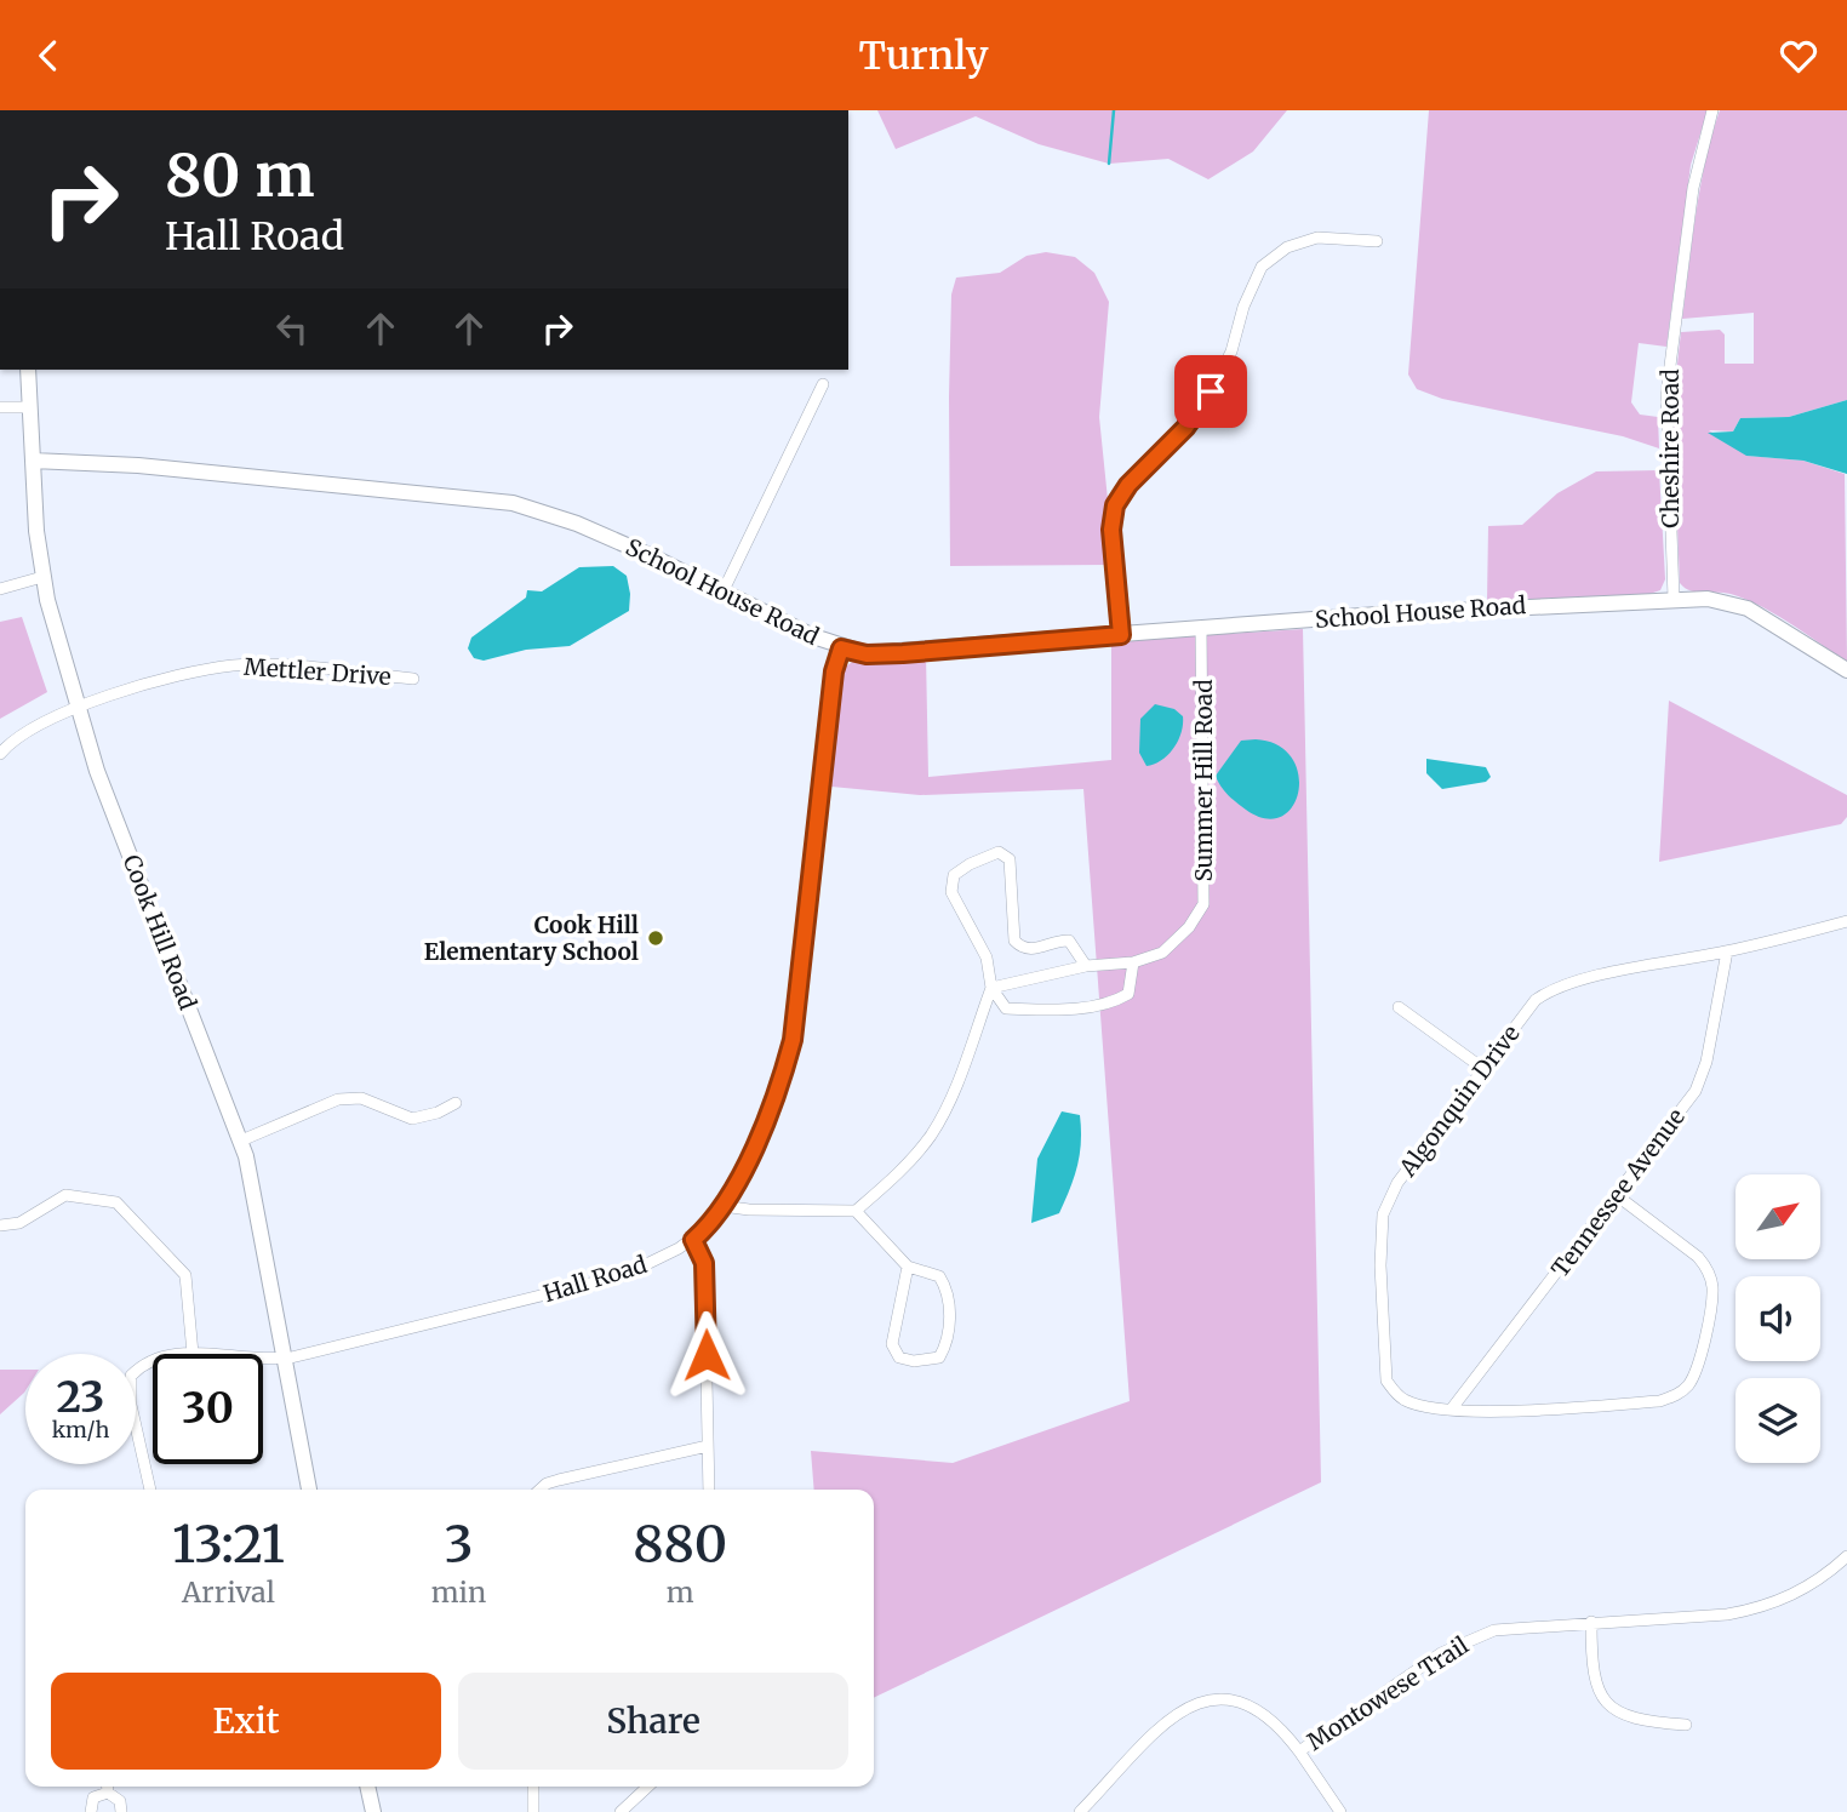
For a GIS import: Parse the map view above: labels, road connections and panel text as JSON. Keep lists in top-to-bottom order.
{
  "streets": {
    "street": [
      "Cheshire Road",
      "School House Road",
      "Mettler Drive",
      "Summer Hill Road",
      "Cook Hill Road",
      "Algonquin Drive",
      "Tennessee Avenue",
      "Hall Road",
      "Montowese Trail"
    ]
  },
  "crossings": [
    ["Cheshire Road", "School House Road"],
    ["School House Road", "Summer Hill Road"],
    ["School House Road", "Cook Hill Road"],
    ["School House Road", "Hall Road"],
    ["Mettler Drive", "Cook Hill Road"],
    ["Cook Hill Road", "Hall Road"],
    ["Algonquin Drive", "Tennessee Avenue"]
  ],
  "places": ["Cook Hill Elementary School"],
  "north": "top right",
  "page": {
    "header": "Turnly",
    "turn": ["80 m", "Hall Road"],
    "speed": "23 km/h",
    "limit": "30",
    "eta": [
      "13:21",
      "Arrival",
      "3",
      "min",
      "880",
      "m"
    ],
    "buttons": ["Exit", "Share"]
  }
}
